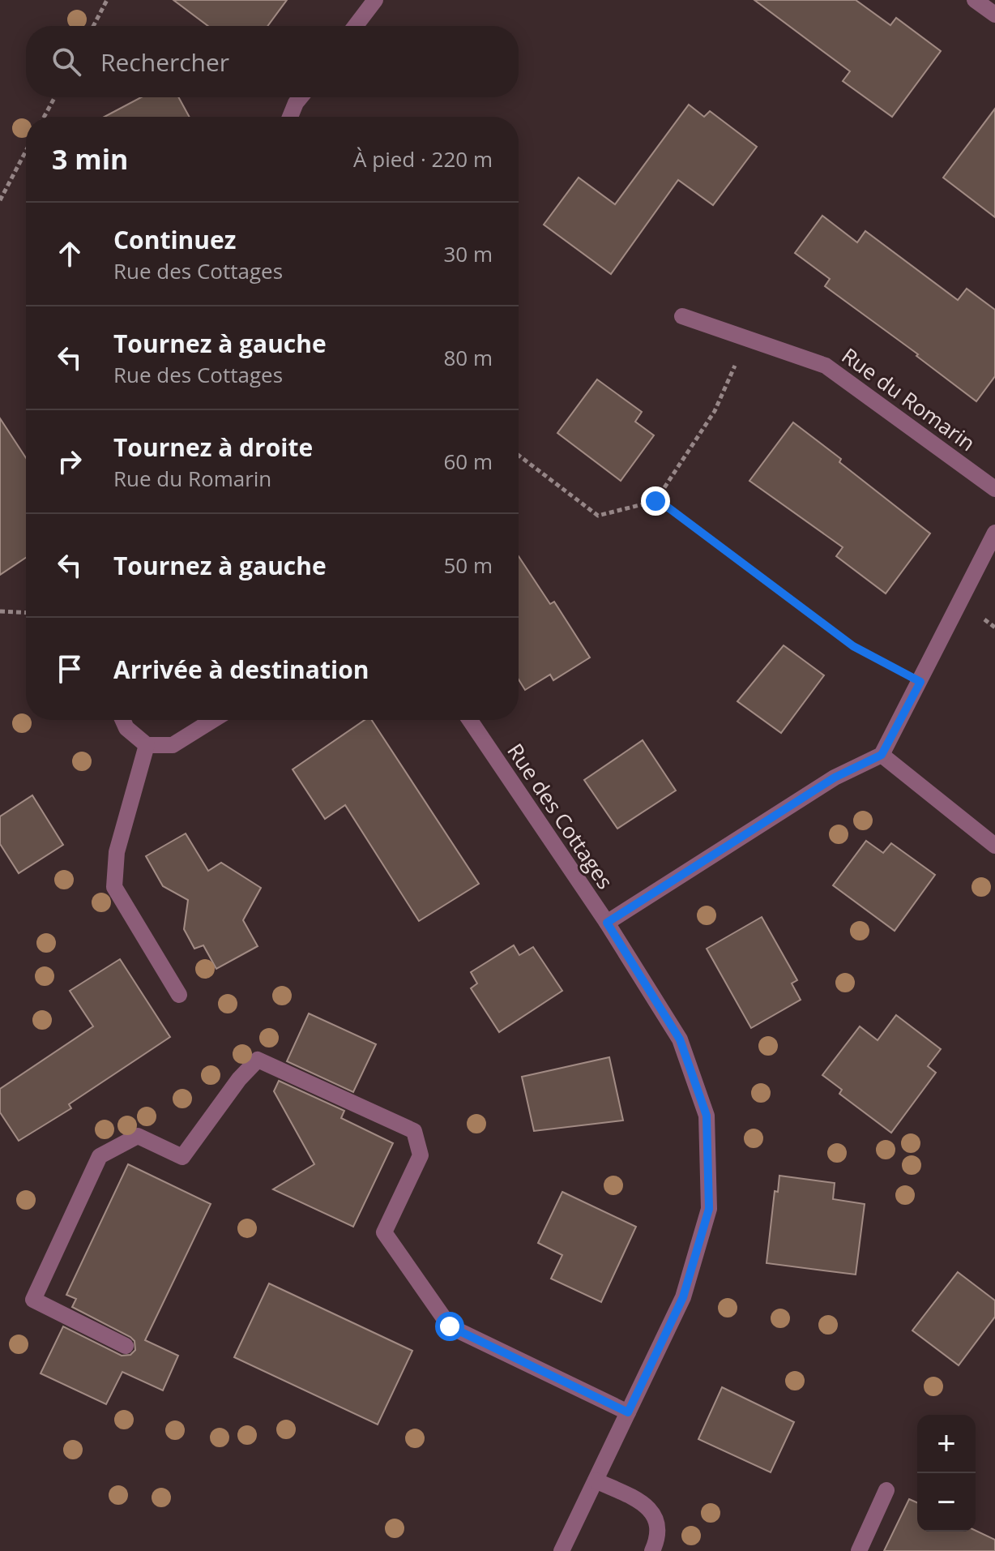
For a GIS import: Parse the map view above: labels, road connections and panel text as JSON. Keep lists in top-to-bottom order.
{
  "streets": {
    "street": ["Rue du Romarin", "Rue des Cottages"]
  },
  "page": {
    "search": "Rechercher",
    "heading": ["3 min", "À pied · 220 m"],
    "list": [
      ["Continuez", "Rue des Cottages", "30 m"],
      ["Tournez à gauche", "Rue des Cottages", "80 m"],
      ["Tournez à droite", "Rue du Romarin", "60 m"],
      ["Tournez à gauche", "50 m"],
      "Arrivée à destination"
    ],
    "map_buttons": ["+", "−"]
  }
}
